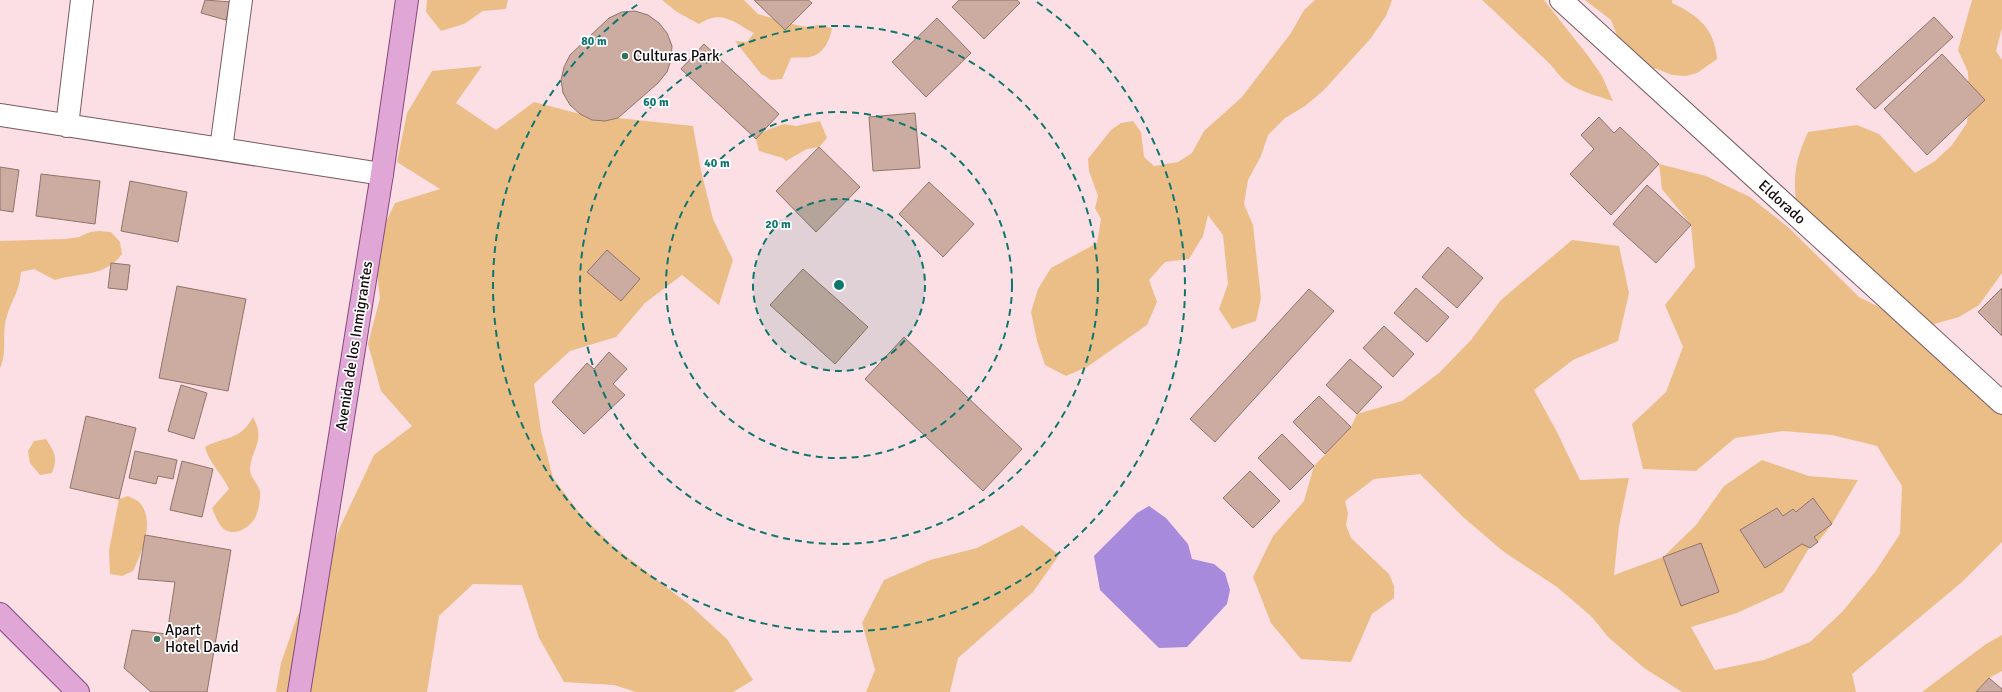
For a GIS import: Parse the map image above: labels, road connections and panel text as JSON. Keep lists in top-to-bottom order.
{
  "streets": {
    "main road": ["Avenida de los Inmigrantes"],
    "street": ["Eldorado"]
  },
  "places": ["Culturas Park", "Apart Hotel David"],
  "rings": [
    "80 m",
    "60 m",
    "40 m",
    "20 m"
  ]
}
